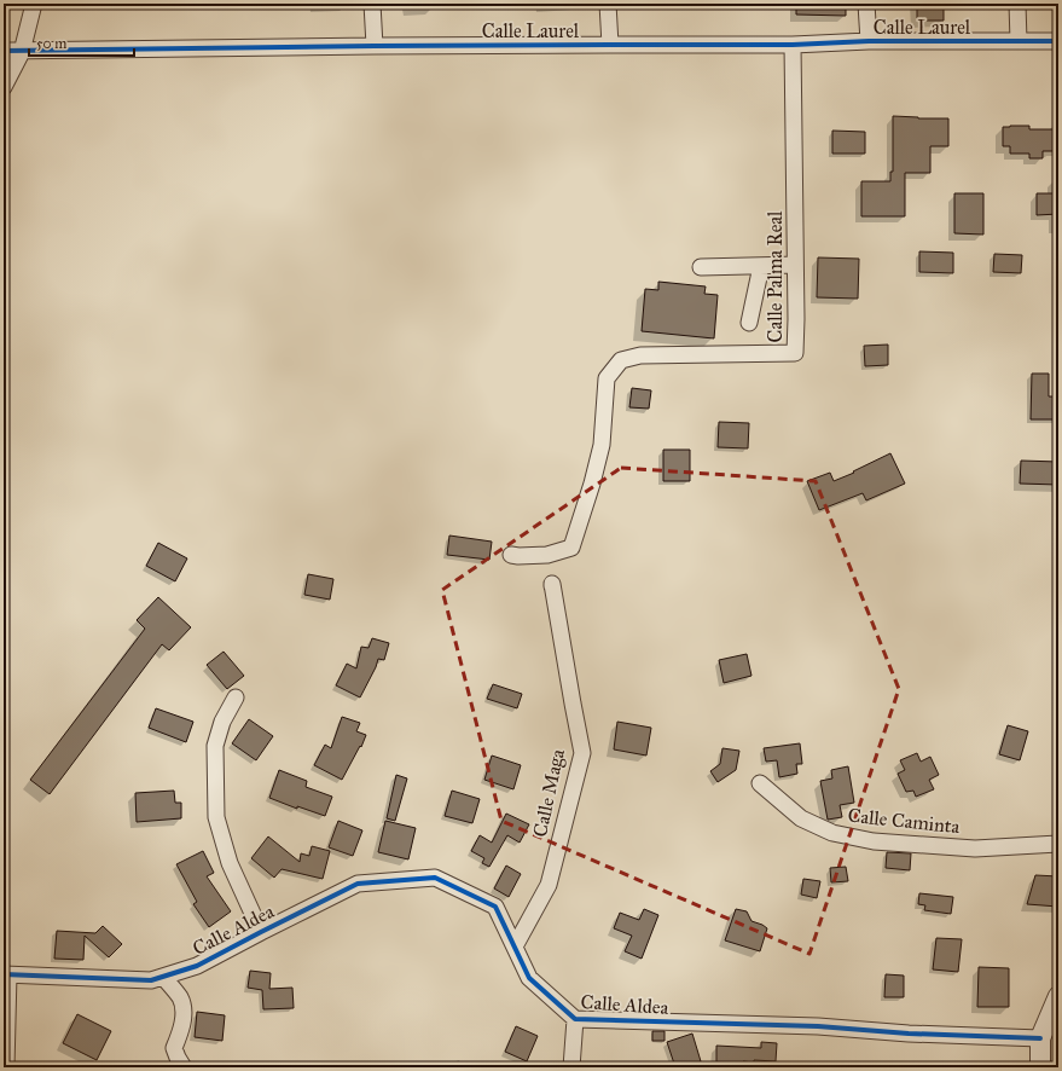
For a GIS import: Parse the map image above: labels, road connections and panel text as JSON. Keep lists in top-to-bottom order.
{
  "streets": {
    "street": [
      "Calle Laurel",
      "Calle Palma Real",
      "Calle Maga",
      "Calle Caminta",
      "Calle Aldea"
    ]
  },
  "crossings": [
    ["Calle Laurel", "Calle Palma Real"],
    ["Calle Maga", "Calle Aldea"]
  ],
  "scale_bar": "50 m"
}
